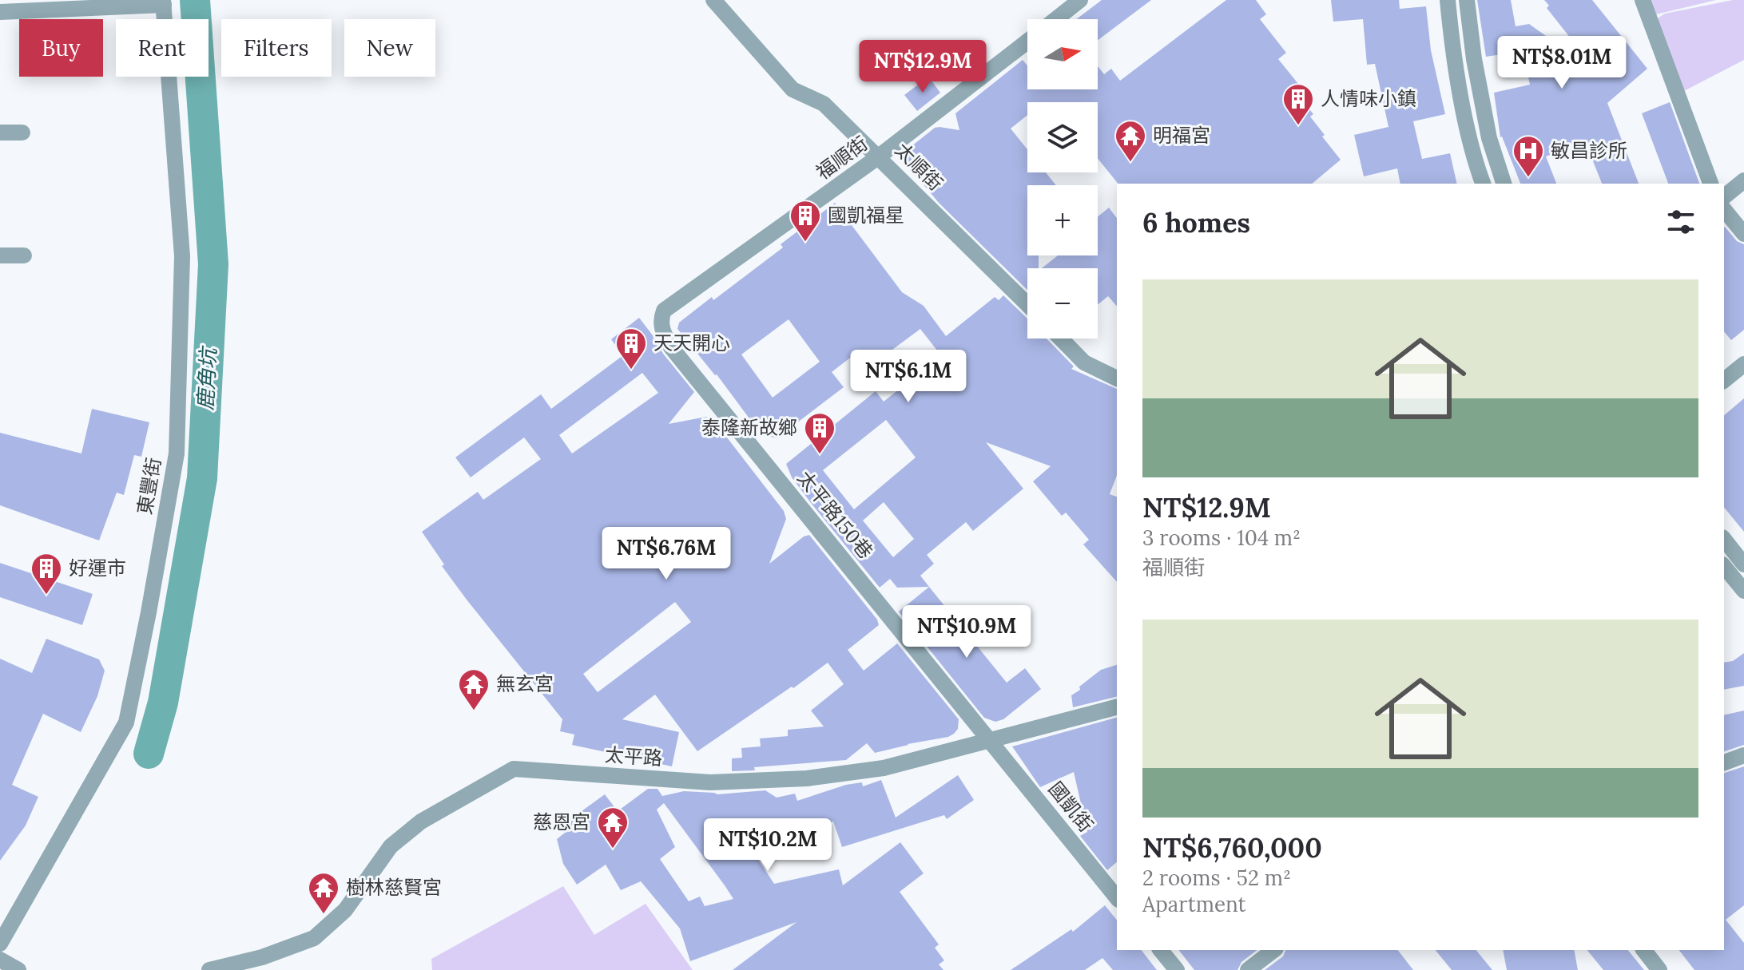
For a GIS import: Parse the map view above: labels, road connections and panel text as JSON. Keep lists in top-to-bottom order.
{
  "streets": {
    "street": [
      "福順街",
      "太順街",
      "東豐街",
      "太平路150巷",
      "太平路",
      "國凱街"
    ]
  },
  "crossings": [
    ["福順街", "太順街"],
    ["福順街", "太平路150巷"],
    ["太平路150巷", "太平路"],
    ["太平路150巷", "國凱街"],
    ["太平路", "國凱街"]
  ],
  "water": ["鹿角坑"],
  "places": {
    "building": [
      "人情味小鎮",
      "國凱福星",
      "天天開心",
      "泰隆新故鄉",
      "好運市"
    ],
    "temple": [
      "明福宮",
      "無玄宮",
      "慈恩宮",
      "樹林慈賢宮"
    ],
    "hospital": ["敏昌診所"]
  },
  "north": "right",
  "page": {
    "map_buttons": ["+", "−"],
    "chip": [
      "Buy",
      "Rent",
      "Filters",
      "New"
    ],
    "price": [
      "NT$8.01M",
      "NT$12.9M",
      "NT$6.1M",
      "NT$6.76M",
      "NT$10.9M",
      "NT$10.2M"
    ],
    "heading": "6 homes",
    "list": [
      {
        "name": "NT$12.9M",
        "note": "3 rooms · 104 m² · 福順街"
      },
      {
        "name": "NT$6,760,000",
        "note": "2 rooms · 52 m² · Apartment"
      }
    ]
  }
}
